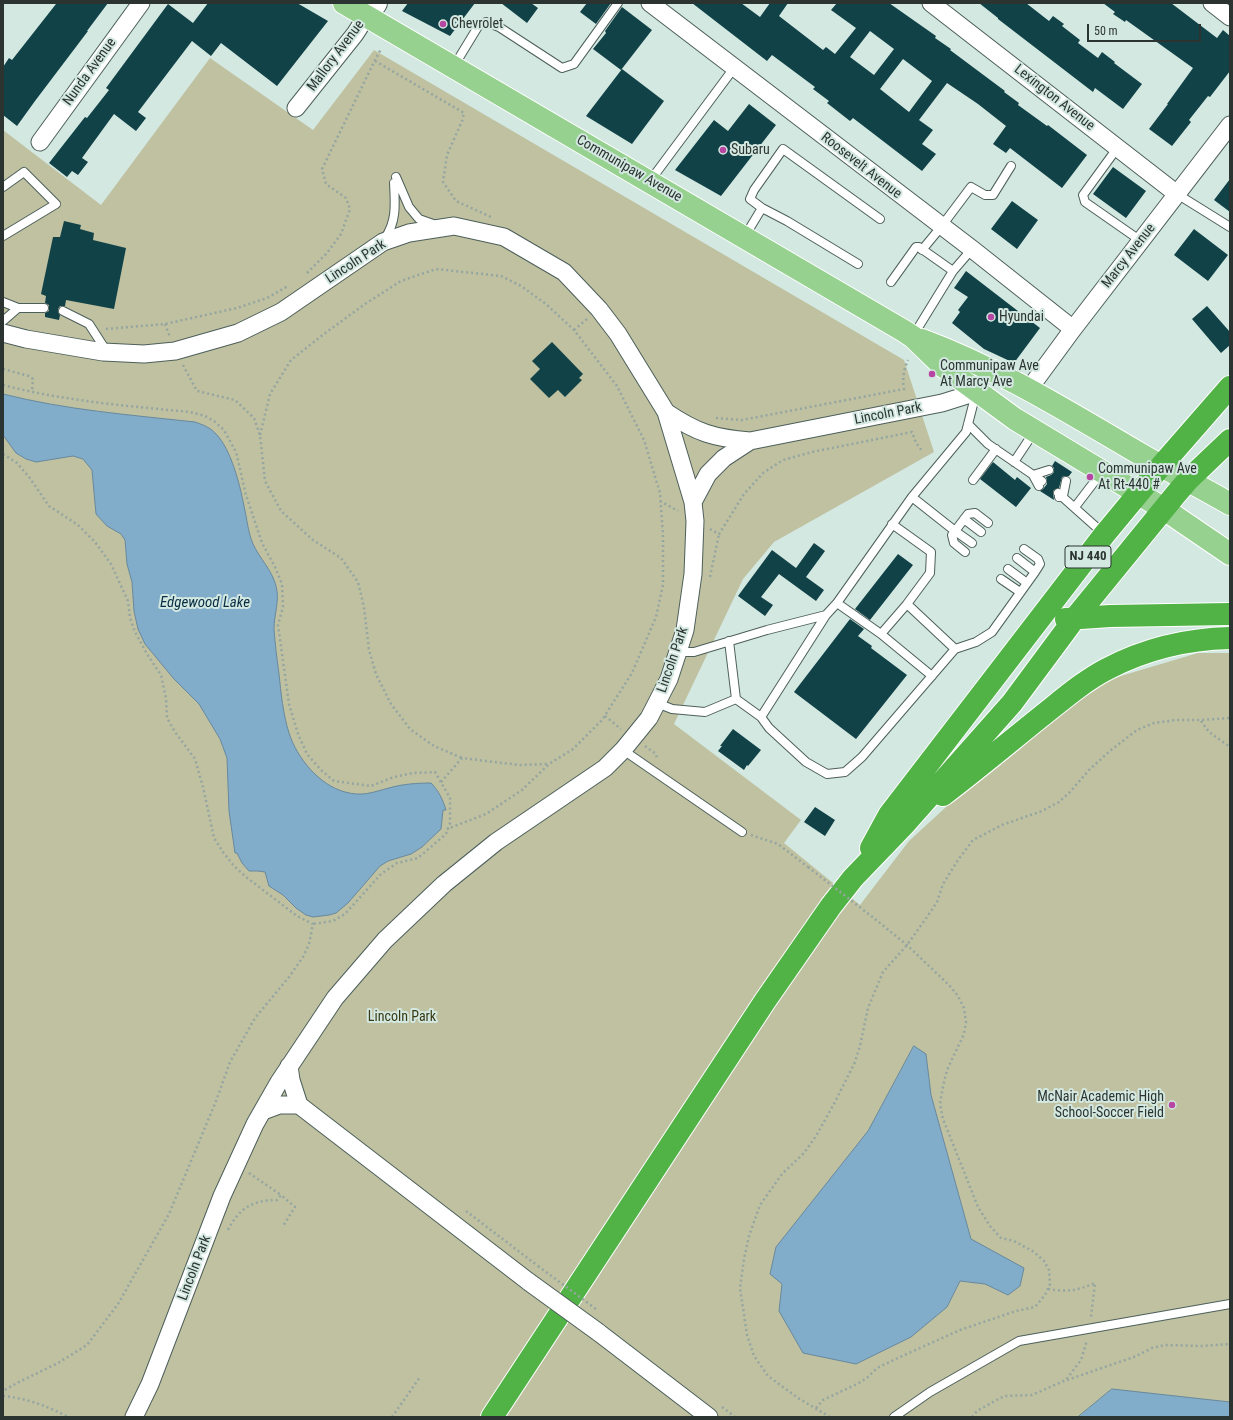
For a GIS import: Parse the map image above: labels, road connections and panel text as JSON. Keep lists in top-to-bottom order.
{
  "streets": {
    "highway": ["NJ 440"],
    "main road": ["Communipaw Avenue"],
    "street": [
      "Mallory Avenue",
      "Nunda Avenue",
      "Lexington Avenue",
      "Roosevelt Avenue",
      "Marcy Avenue",
      "Lincoln Park"
    ]
  },
  "crossings": [
    ["Mallory Avenue", "Communipaw Avenue"],
    ["Lexington Avenue", "Marcy Avenue"],
    ["Roosevelt Avenue", "Marcy Avenue"],
    ["Communipaw Avenue", "Marcy Avenue"],
    ["Communipaw Avenue", "Lincoln Park"],
    ["Communipaw Avenue", "NJ 440"]
  ],
  "water": ["Edgewood Lake"],
  "parks": ["Lincoln Park"],
  "places": [
    "Chevrolet",
    "Subaru",
    "Hyundai",
    "Communipaw Ave At Marcy Ave",
    "Communipaw Ave At Rt-440 #",
    "McNair Academic High School-Soccer Field"
  ],
  "scale_bar": "50 m"
}
